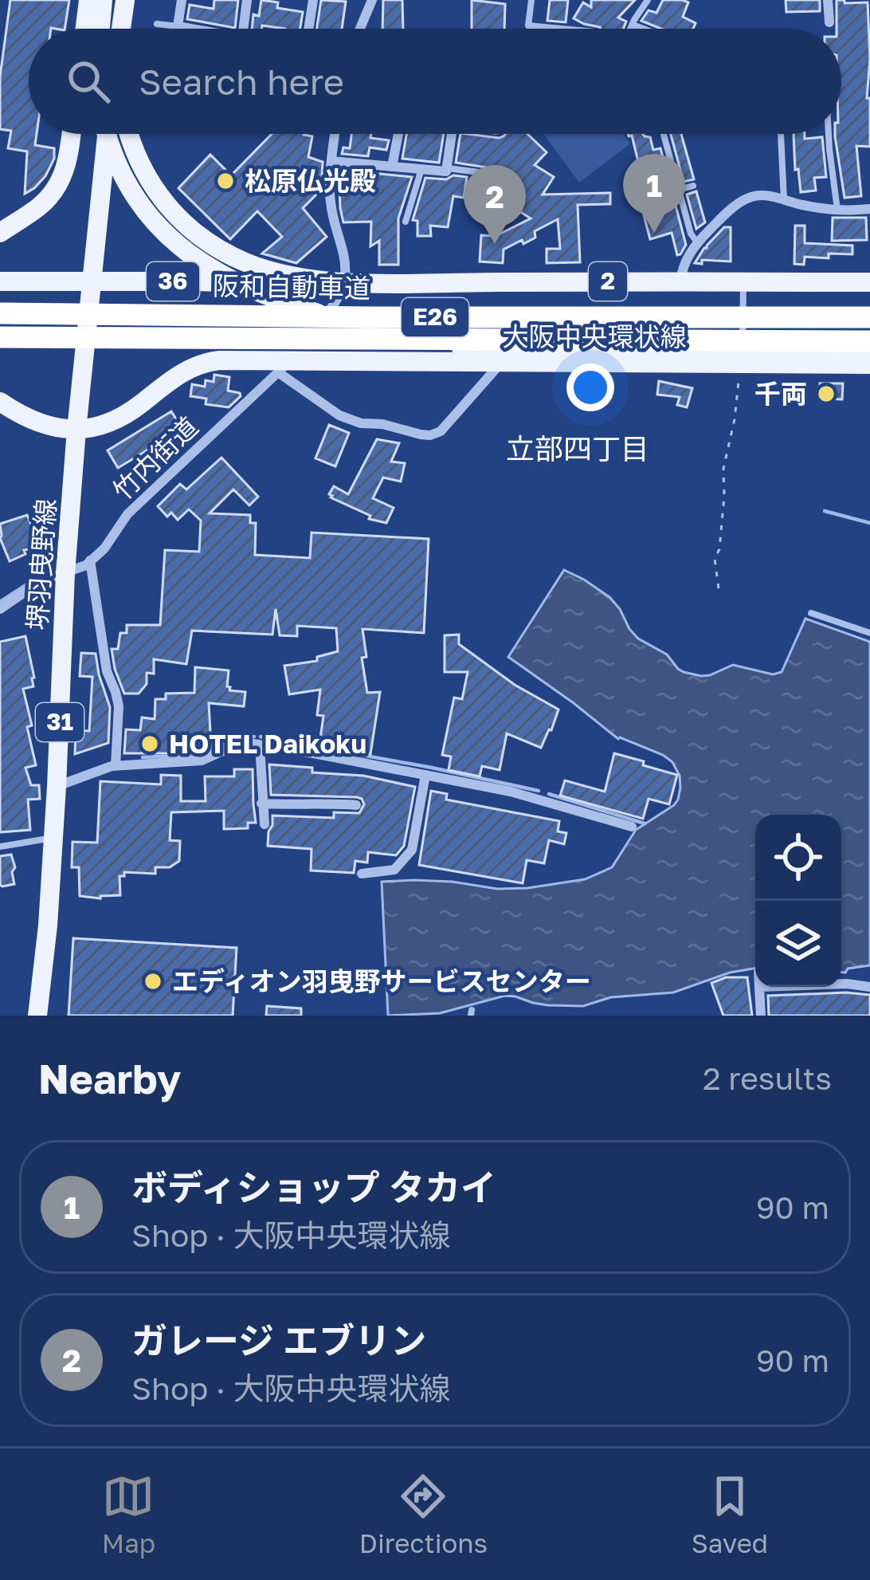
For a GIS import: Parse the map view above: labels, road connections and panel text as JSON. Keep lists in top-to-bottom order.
{
  "streets": {
    "highway": ["阪和自動車道", "E26"],
    "main road": [
      "36",
      "2",
      "大阪中央環状線",
      "堺羽曳野線",
      "31"
    ],
    "street": ["竹内街道"]
  },
  "crossings": [
    ["36", "大阪中央環状線"],
    ["36", "竹内街道"],
    ["36", "堺羽曳野線"],
    ["大阪中央環状線", "竹内街道"],
    ["大阪中央環状線", "堺羽曳野線"],
    ["竹内街道", "堺羽曳野線"]
  ],
  "districts": ["立部四丁目"],
  "places": [
    "松原仏光殿",
    "千両",
    "HOTEL Daikoku",
    "エディオン羽曳野サービスセンター"
  ],
  "page": {
    "search": "Search here",
    "pins": ["1", "2"],
    "heading": ["Nearby", "2 results"],
    "list": [
      {
        "mark": "1",
        "name": "ボディショップ タカイ",
        "note": "Shop · 大阪中央環状線",
        "value": "90 m"
      },
      {
        "mark": "2",
        "name": "ガレージ エブリン",
        "note": "Shop · 大阪中央環状線",
        "value": "90 m"
      }
    ],
    "nav": ["Map", "Directions", "Saved"]
  }
}
